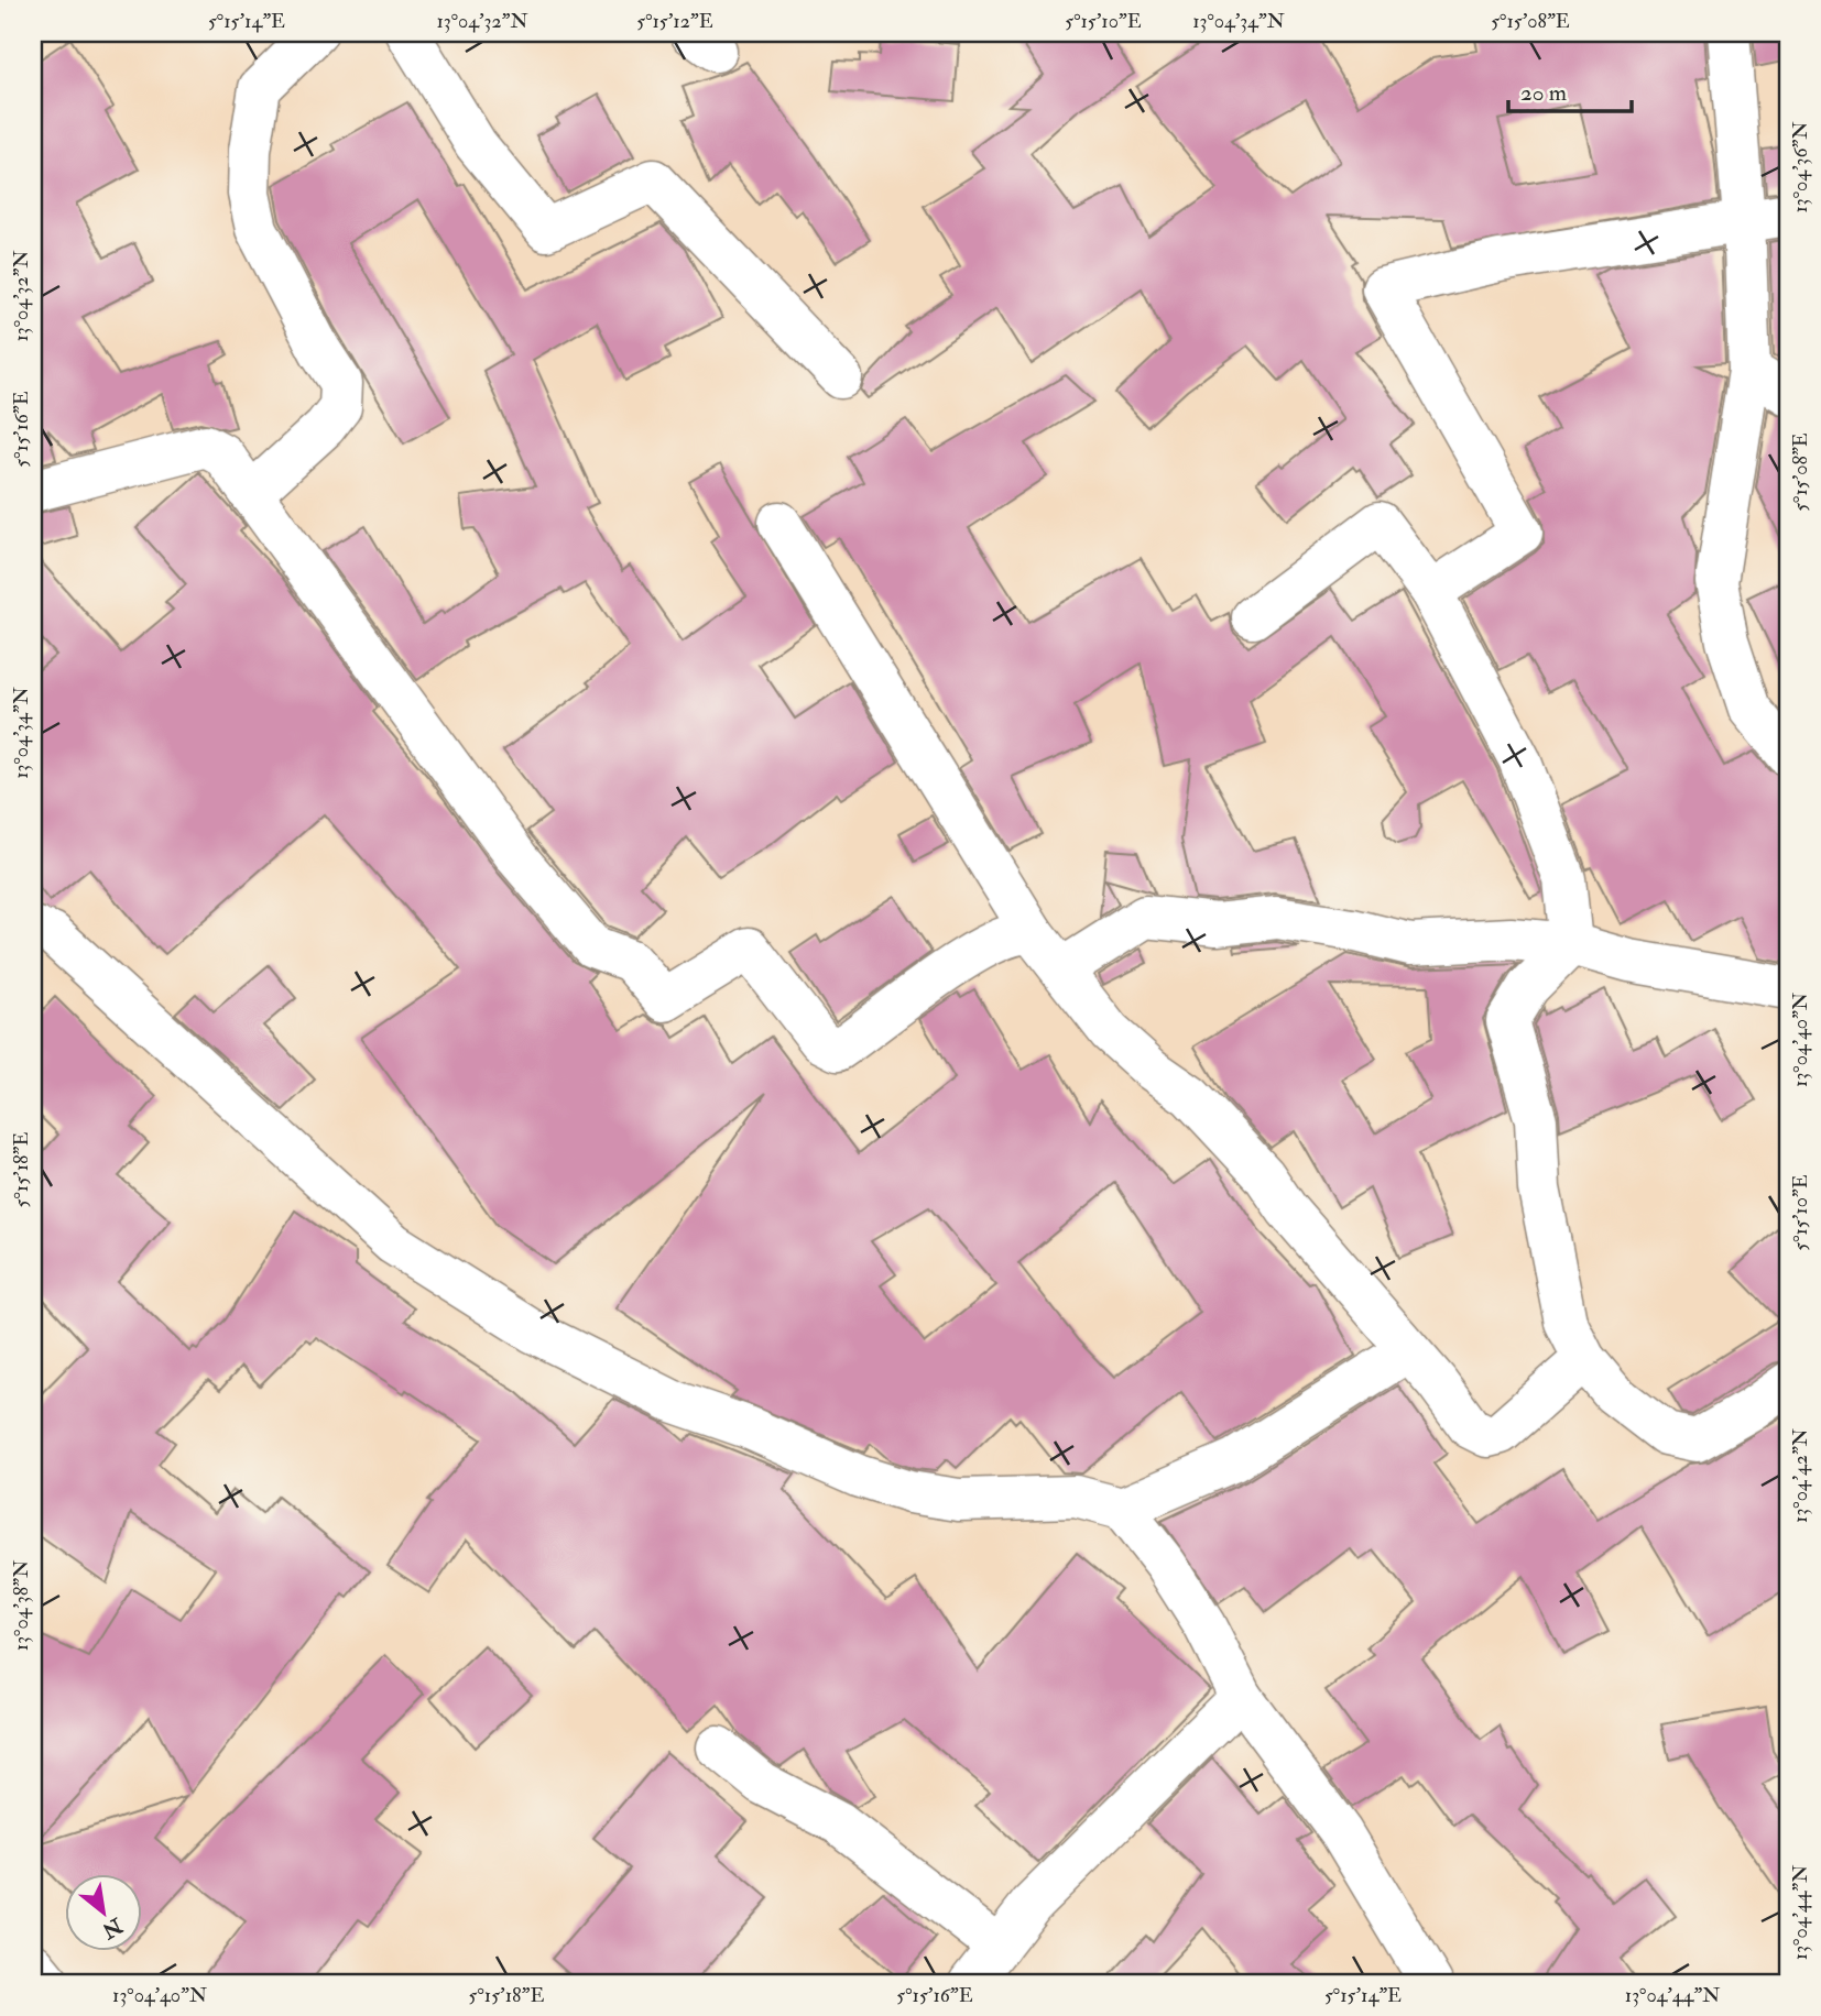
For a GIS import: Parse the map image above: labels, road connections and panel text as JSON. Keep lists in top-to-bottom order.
{
  "scale_bar": "20 m",
  "north": "bottom right",
  "coordinates": [
    "5°15'14\"E",
    "13°04'32\"N",
    "5°15'12\"E",
    "5°15'10\"E",
    "13°04'34\"N",
    "5°15'08\"E",
    "13°04'36\"N",
    "5°15'16\"E",
    "13°04'40\"N",
    "5°15'18\"E",
    "13°04'42\"N",
    "13°04'38\"N",
    "13°04'44\"N"
  ]
}
